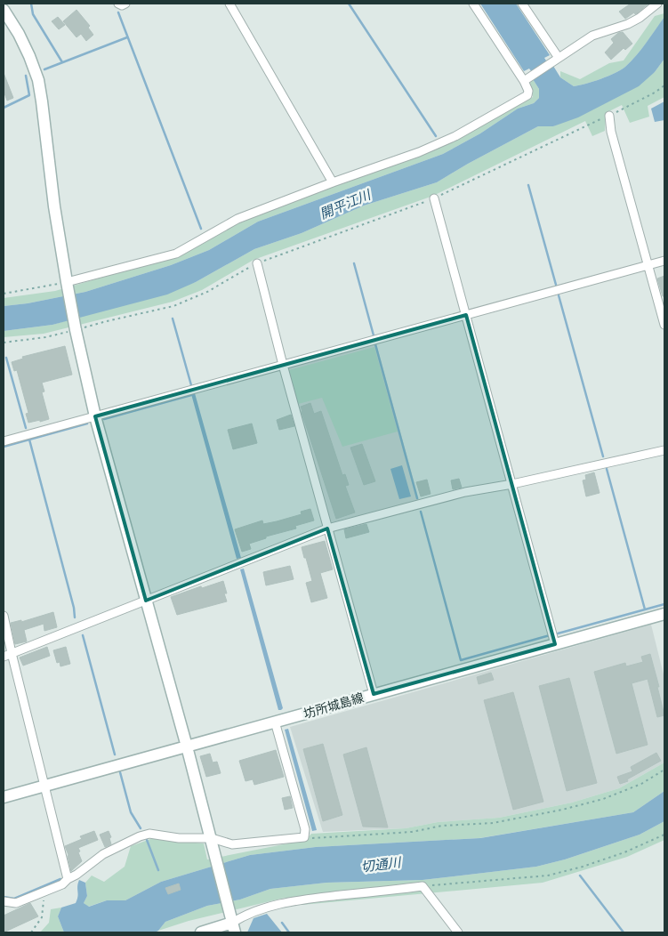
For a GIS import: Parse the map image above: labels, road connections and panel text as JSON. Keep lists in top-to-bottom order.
{
  "streets": {
    "street": ["坊所城島線"]
  },
  "water": ["開平江川", "切通川"]
}
